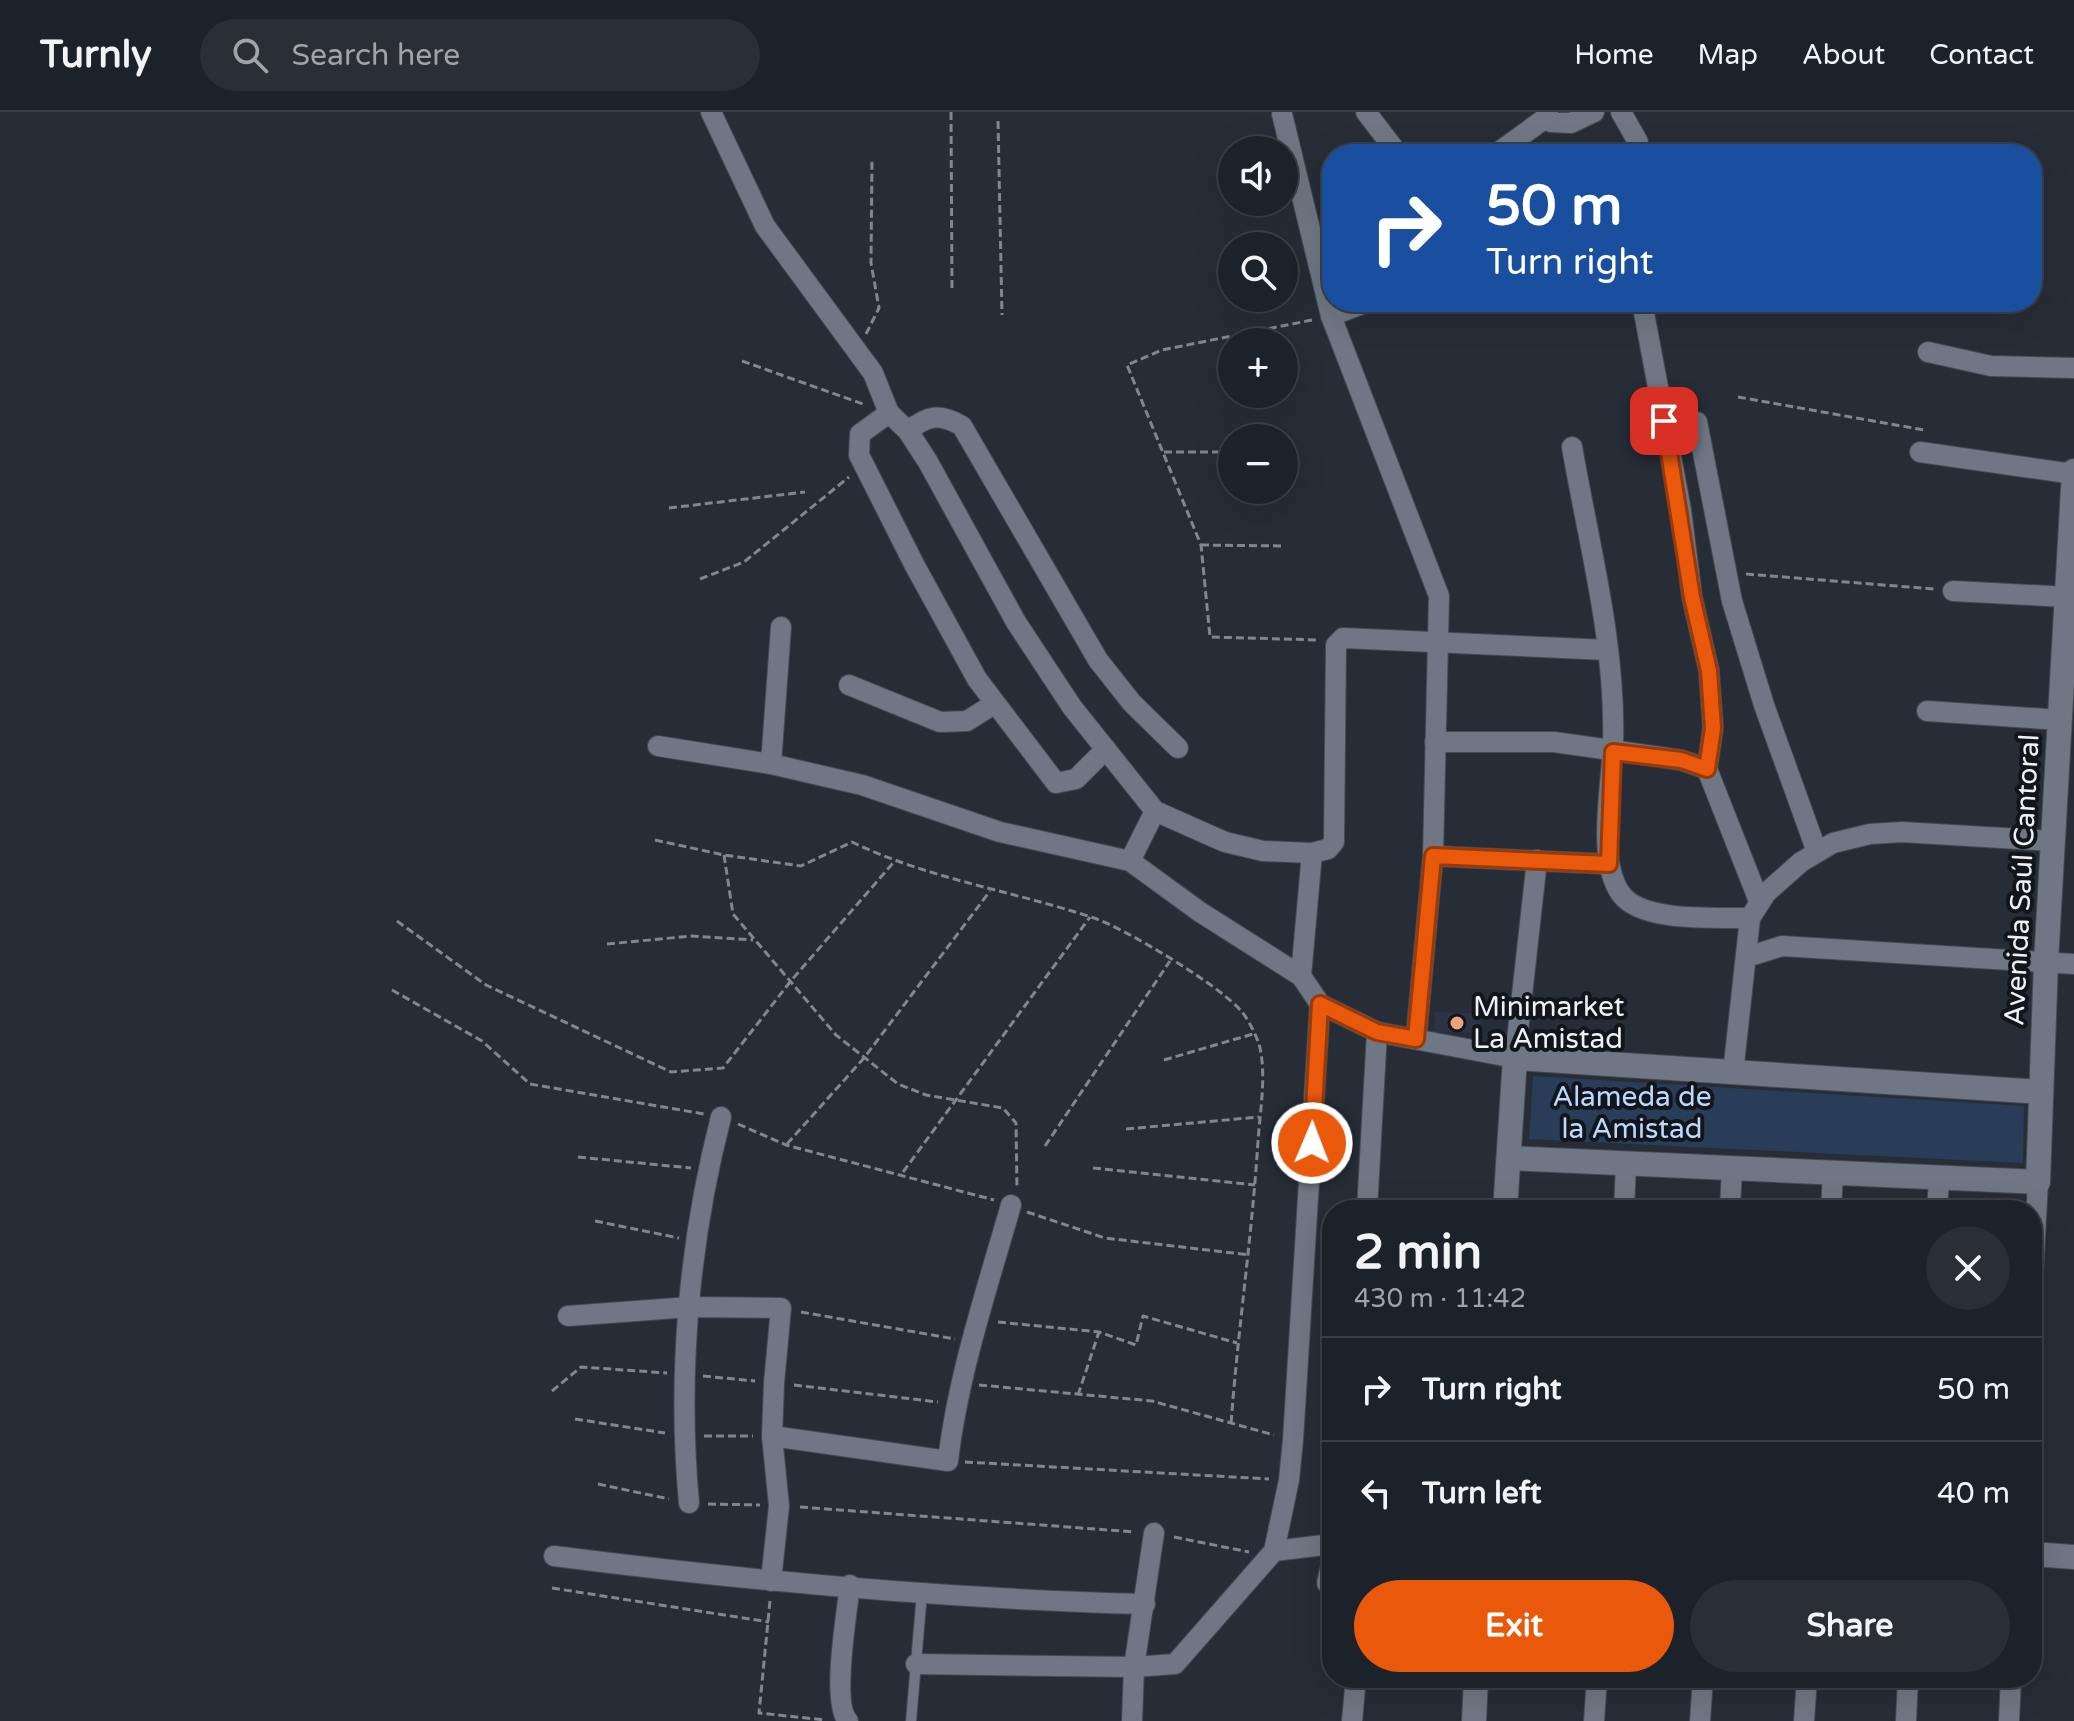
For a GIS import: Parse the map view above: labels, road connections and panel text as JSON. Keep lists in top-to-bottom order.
{
  "streets": {
    "street": ["Avenida Saúl Cantoral"]
  },
  "parks": ["Alameda de la Amistad"],
  "places": ["Minimarket La Amistad"],
  "page": {
    "header": "Turnly",
    "search": "Search here",
    "nav": [
      "Home",
      "Map",
      "About",
      "Contact"
    ],
    "map_buttons": ["+", "−"],
    "turn": ["50 m", "Turn right"],
    "heading": ["2 min", "430 m · 11:42"],
    "list": [
      {
        "name": "Turn right",
        "value": "50 m"
      },
      {
        "name": "Turn left",
        "value": "40 m"
      }
    ],
    "buttons": ["Exit", "Share"]
  }
}
